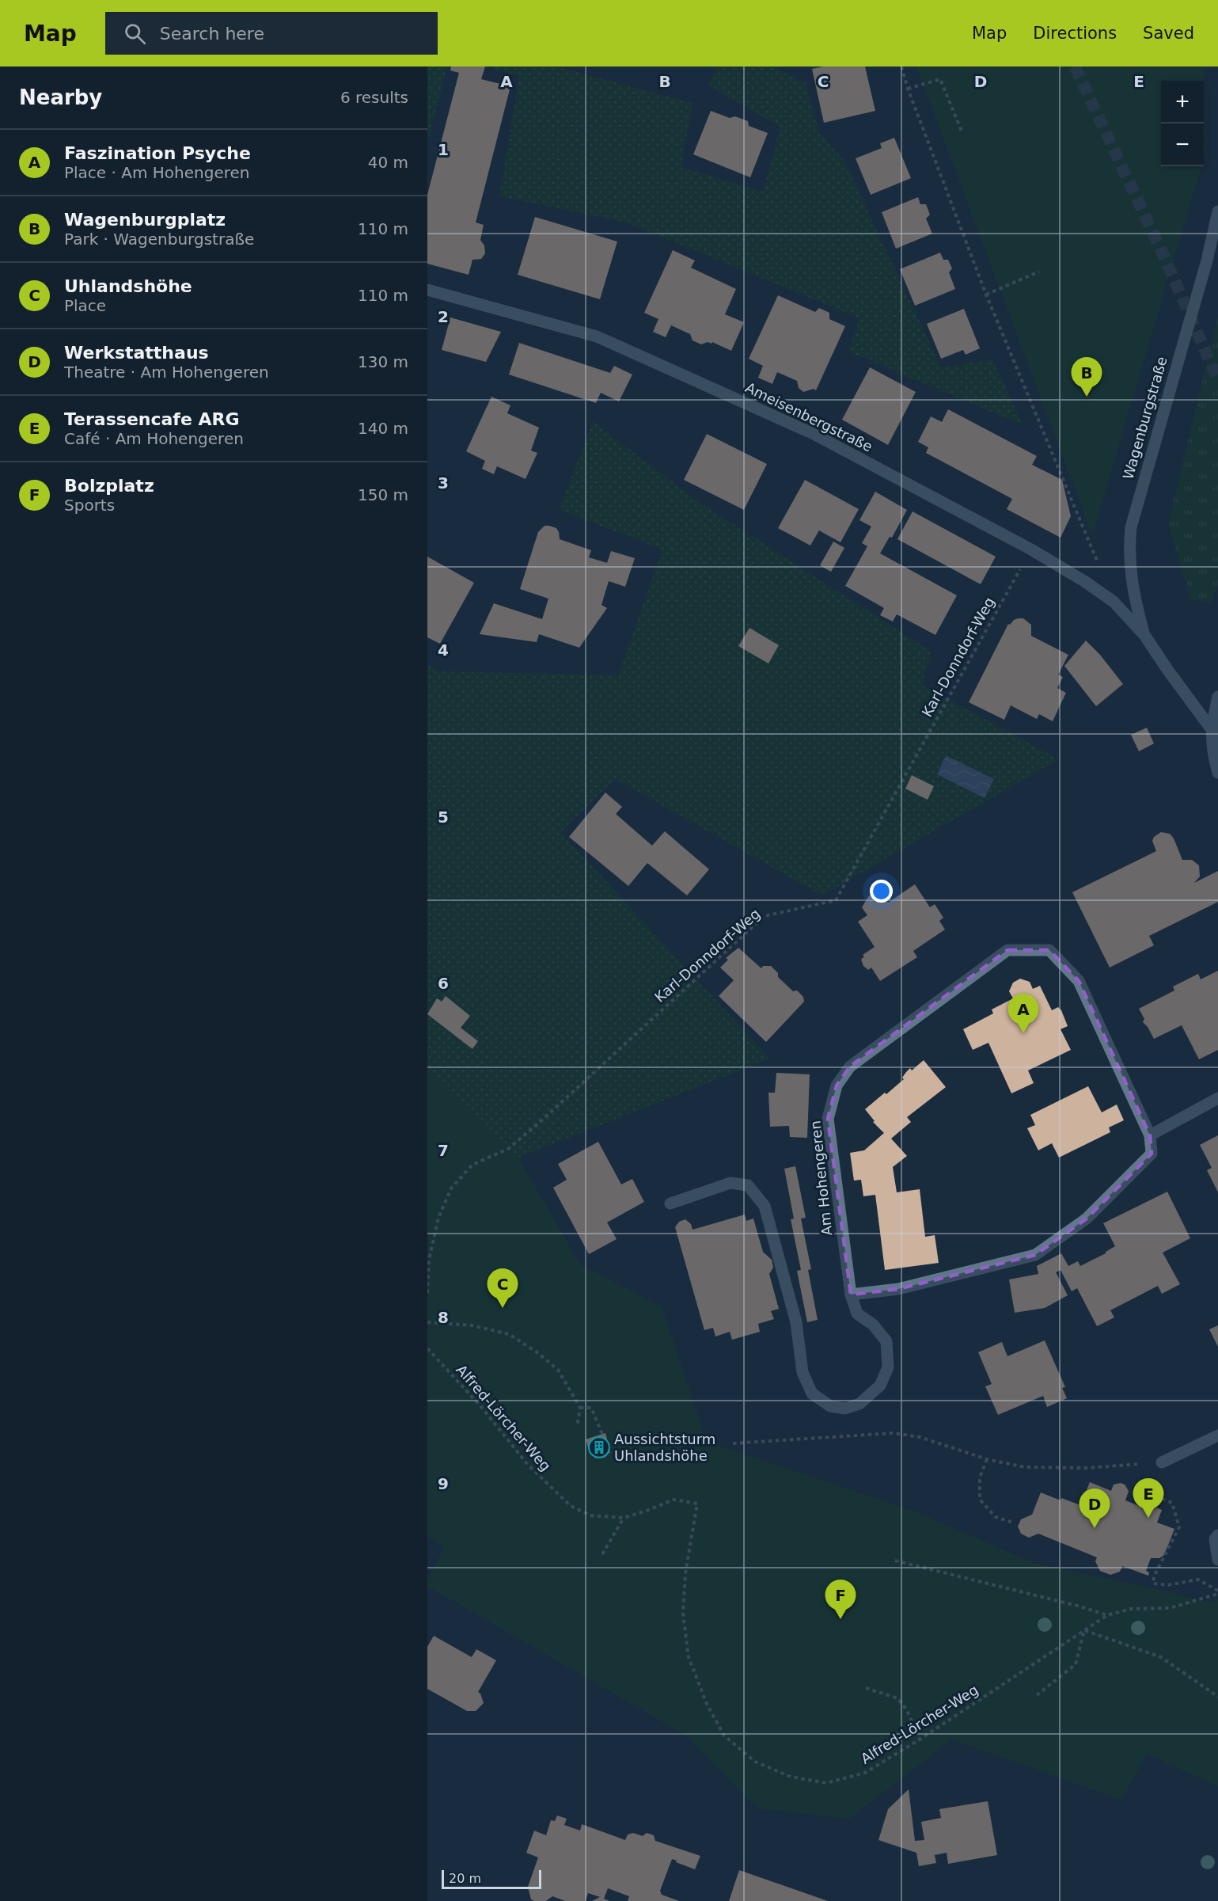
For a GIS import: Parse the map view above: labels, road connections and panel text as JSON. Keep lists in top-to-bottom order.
{
  "streets": {
    "street": ["Ameisenbergstraße", "Wagenburgstraße", "Am Hohengeren"],
    "path": ["Karl-Donndorf-Weg", "Alfred-Lörcher-Weg"]
  },
  "crossings": [
    ["Ameisenbergstraße", "Wagenburgstraße"],
    ["Ameisenbergstraße", "Karl-Donndorf-Weg"]
  ],
  "places": {
    "building": ["Aussichtsturm Uhlandshöhe"]
  },
  "scale_bar": "20 m",
  "page": {
    "header": "Map",
    "search": "Search here",
    "nav": ["Map", "Directions", "Saved"],
    "heading": ["Nearby", "6 results"],
    "map_buttons": ["+", "−"],
    "list": [
      {
        "mark": "A",
        "name": "Faszination Psyche",
        "note": "Place · Am Hohengeren",
        "value": "40 m"
      },
      {
        "mark": "B",
        "name": "Wagenburgplatz",
        "note": "Park · Wagenburgstraße",
        "value": "110 m"
      },
      {
        "mark": "C",
        "name": "Uhlandshöhe",
        "note": "Place",
        "value": "110 m"
      },
      {
        "mark": "D",
        "name": "Werkstatthaus",
        "note": "Theatre · Am Hohengeren",
        "value": "130 m"
      },
      {
        "mark": "E",
        "name": "Terassencafe ARG",
        "note": "Café · Am Hohengeren",
        "value": "140 m"
      },
      {
        "mark": "F",
        "name": "Bolzplatz",
        "note": "Sports",
        "value": "150 m"
      }
    ],
    "pins": [
      "B",
      "A",
      "C",
      "E",
      "D",
      "F"
    ],
    "scale": "20 m"
  },
  "grid": {
    "columns": [
      "A",
      "B",
      "C",
      "D",
      "E"
    ],
    "rows": [
      "1",
      "2",
      "3",
      "4",
      "5",
      "6",
      "7",
      "8",
      "9"
    ]
  }
}
